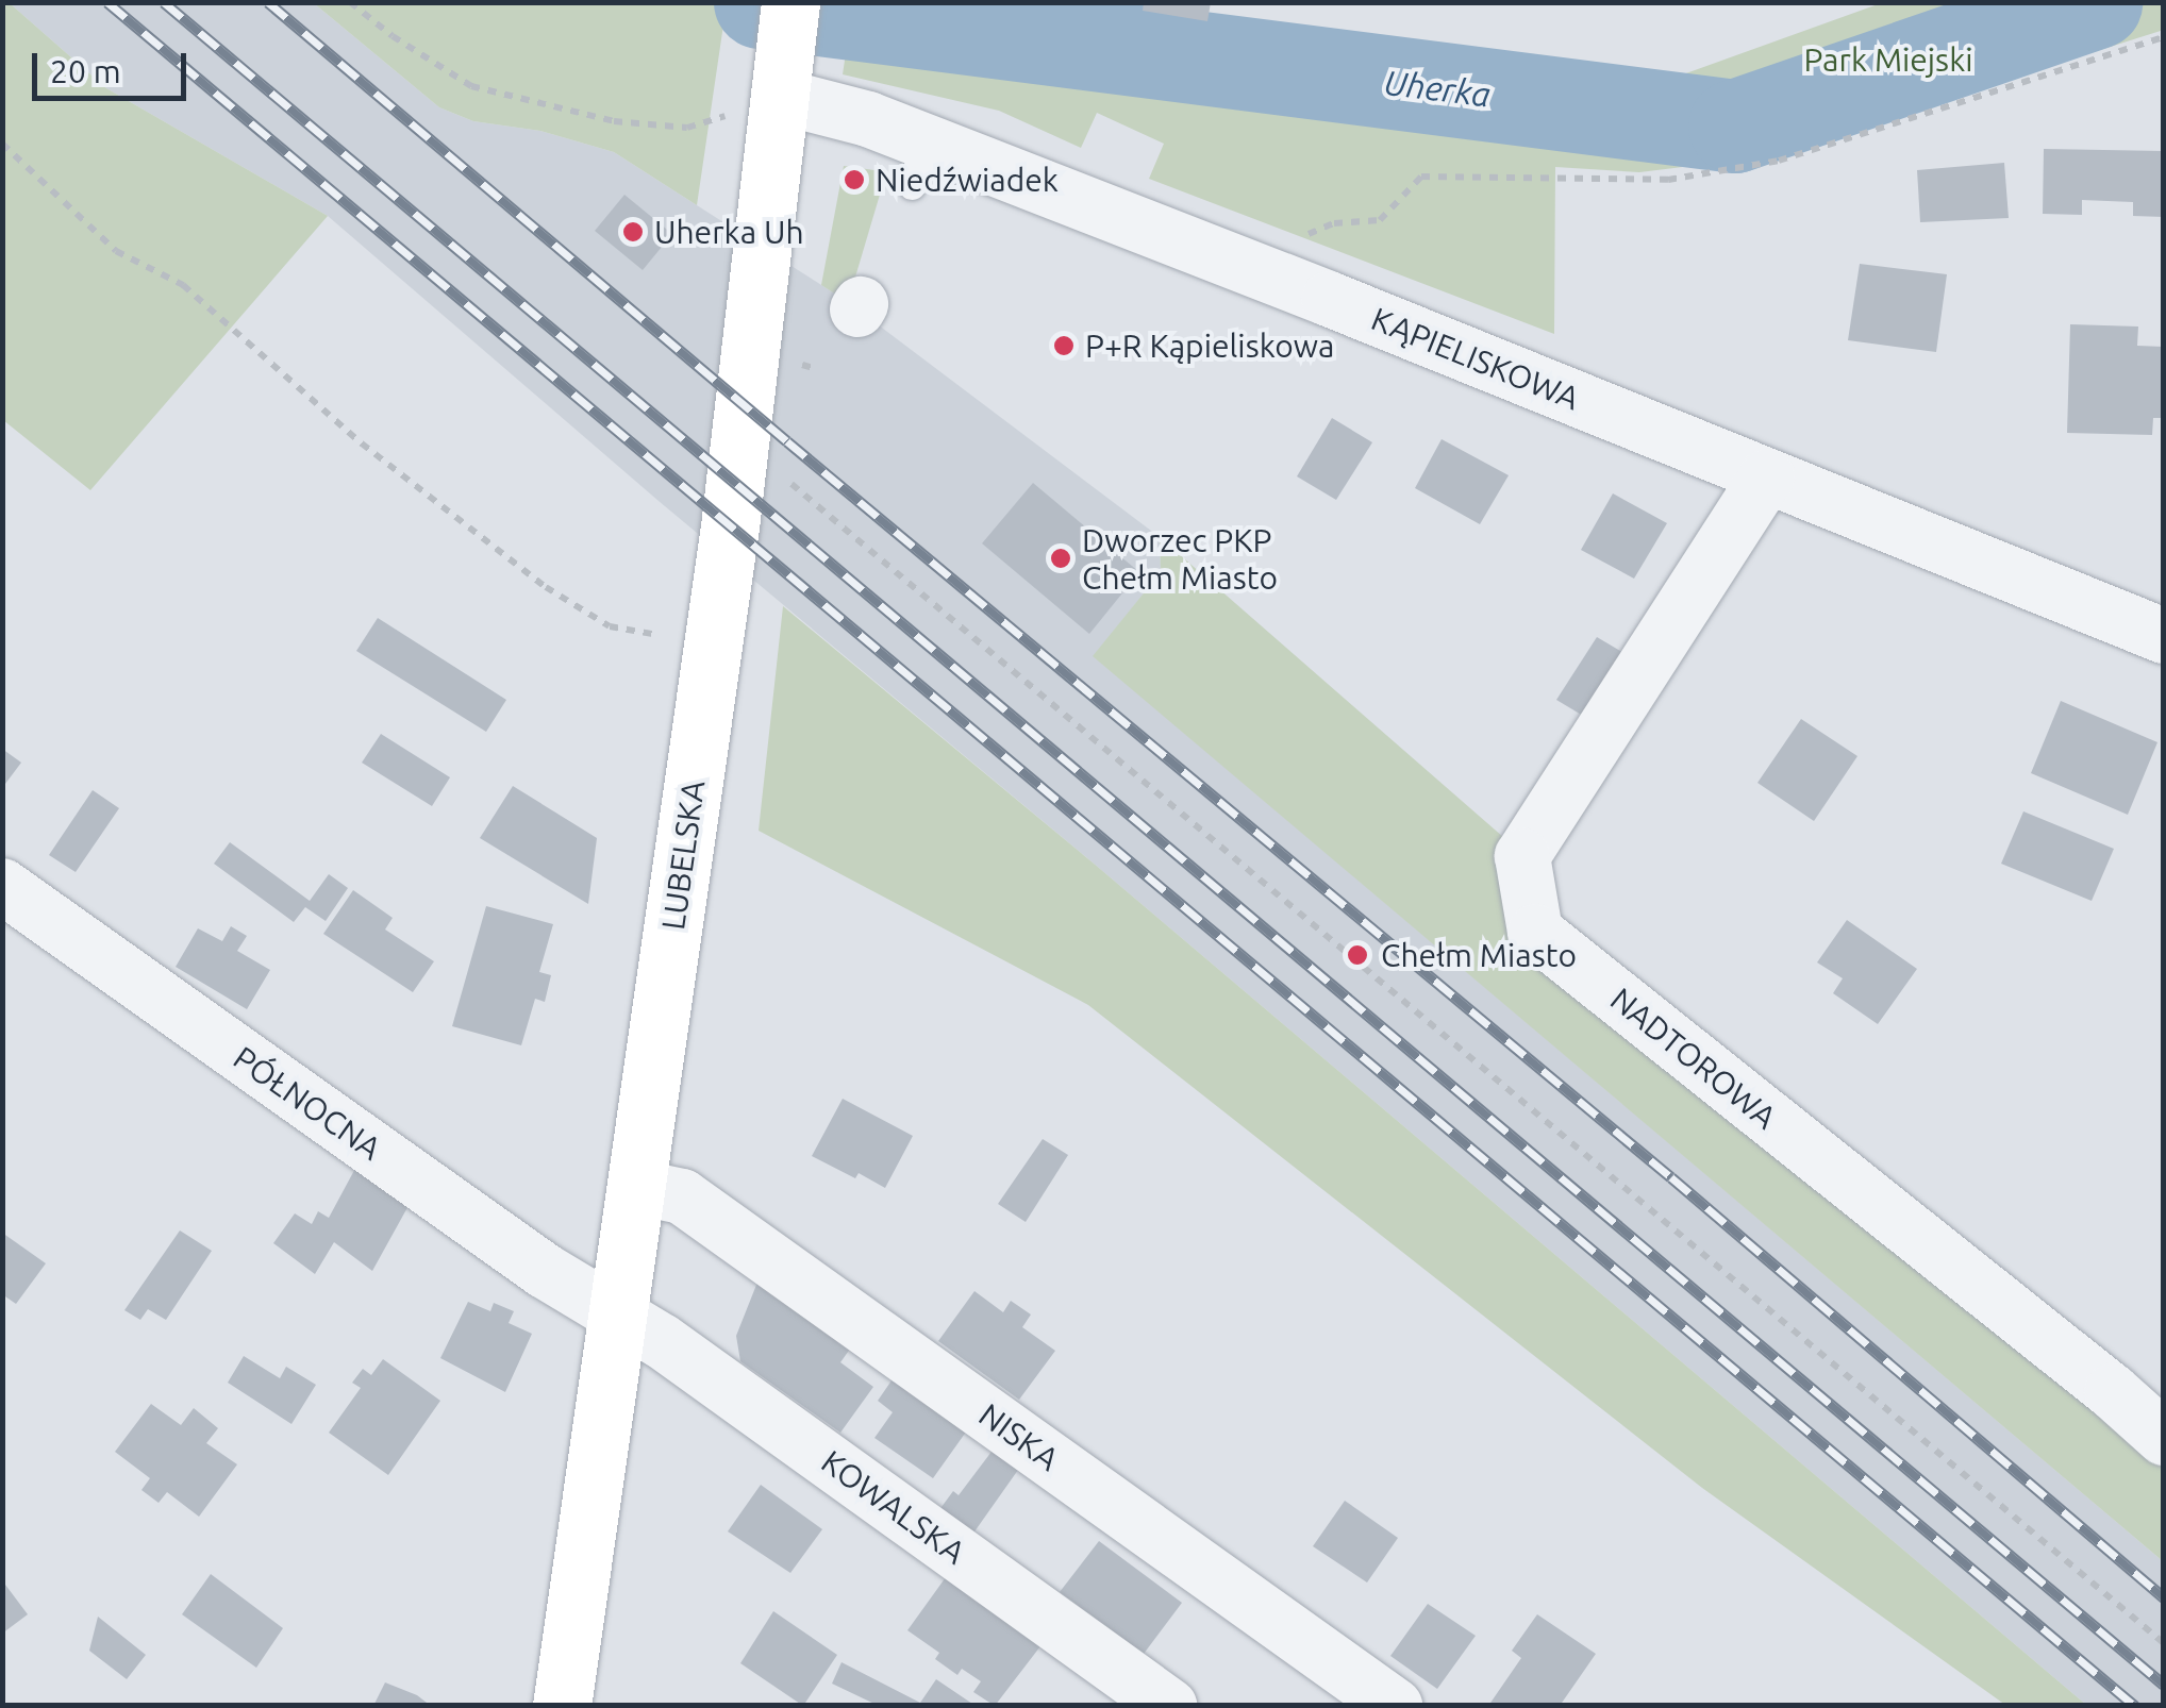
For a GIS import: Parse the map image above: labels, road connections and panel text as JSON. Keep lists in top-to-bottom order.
{
  "streets": {
    "main road": ["LUBELSKA"],
    "street": [
      "KĄPIELISKOWA",
      "NADTOROWA",
      "PÓŁNOCNA",
      "NISKA",
      "KOWALSKA"
    ]
  },
  "crossings": [
    ["KĄPIELISKOWA", "LUBELSKA"],
    ["KĄPIELISKOWA", "NADTOROWA"],
    ["LUBELSKA", "PÓŁNOCNA"],
    ["LUBELSKA", "NISKA"],
    ["LUBELSKA", "KOWALSKA"],
    ["PÓŁNOCNA", "KOWALSKA"]
  ],
  "water": ["Uherka"],
  "parks": ["Park Miejski"],
  "places": [
    "Niedźwiadek",
    "Uherka Uh",
    "P+R Kąpieliskowa",
    "Dworzec PKP Chełm Miasto",
    "Chełm Miasto"
  ],
  "scale_bar": "20 m"
}
